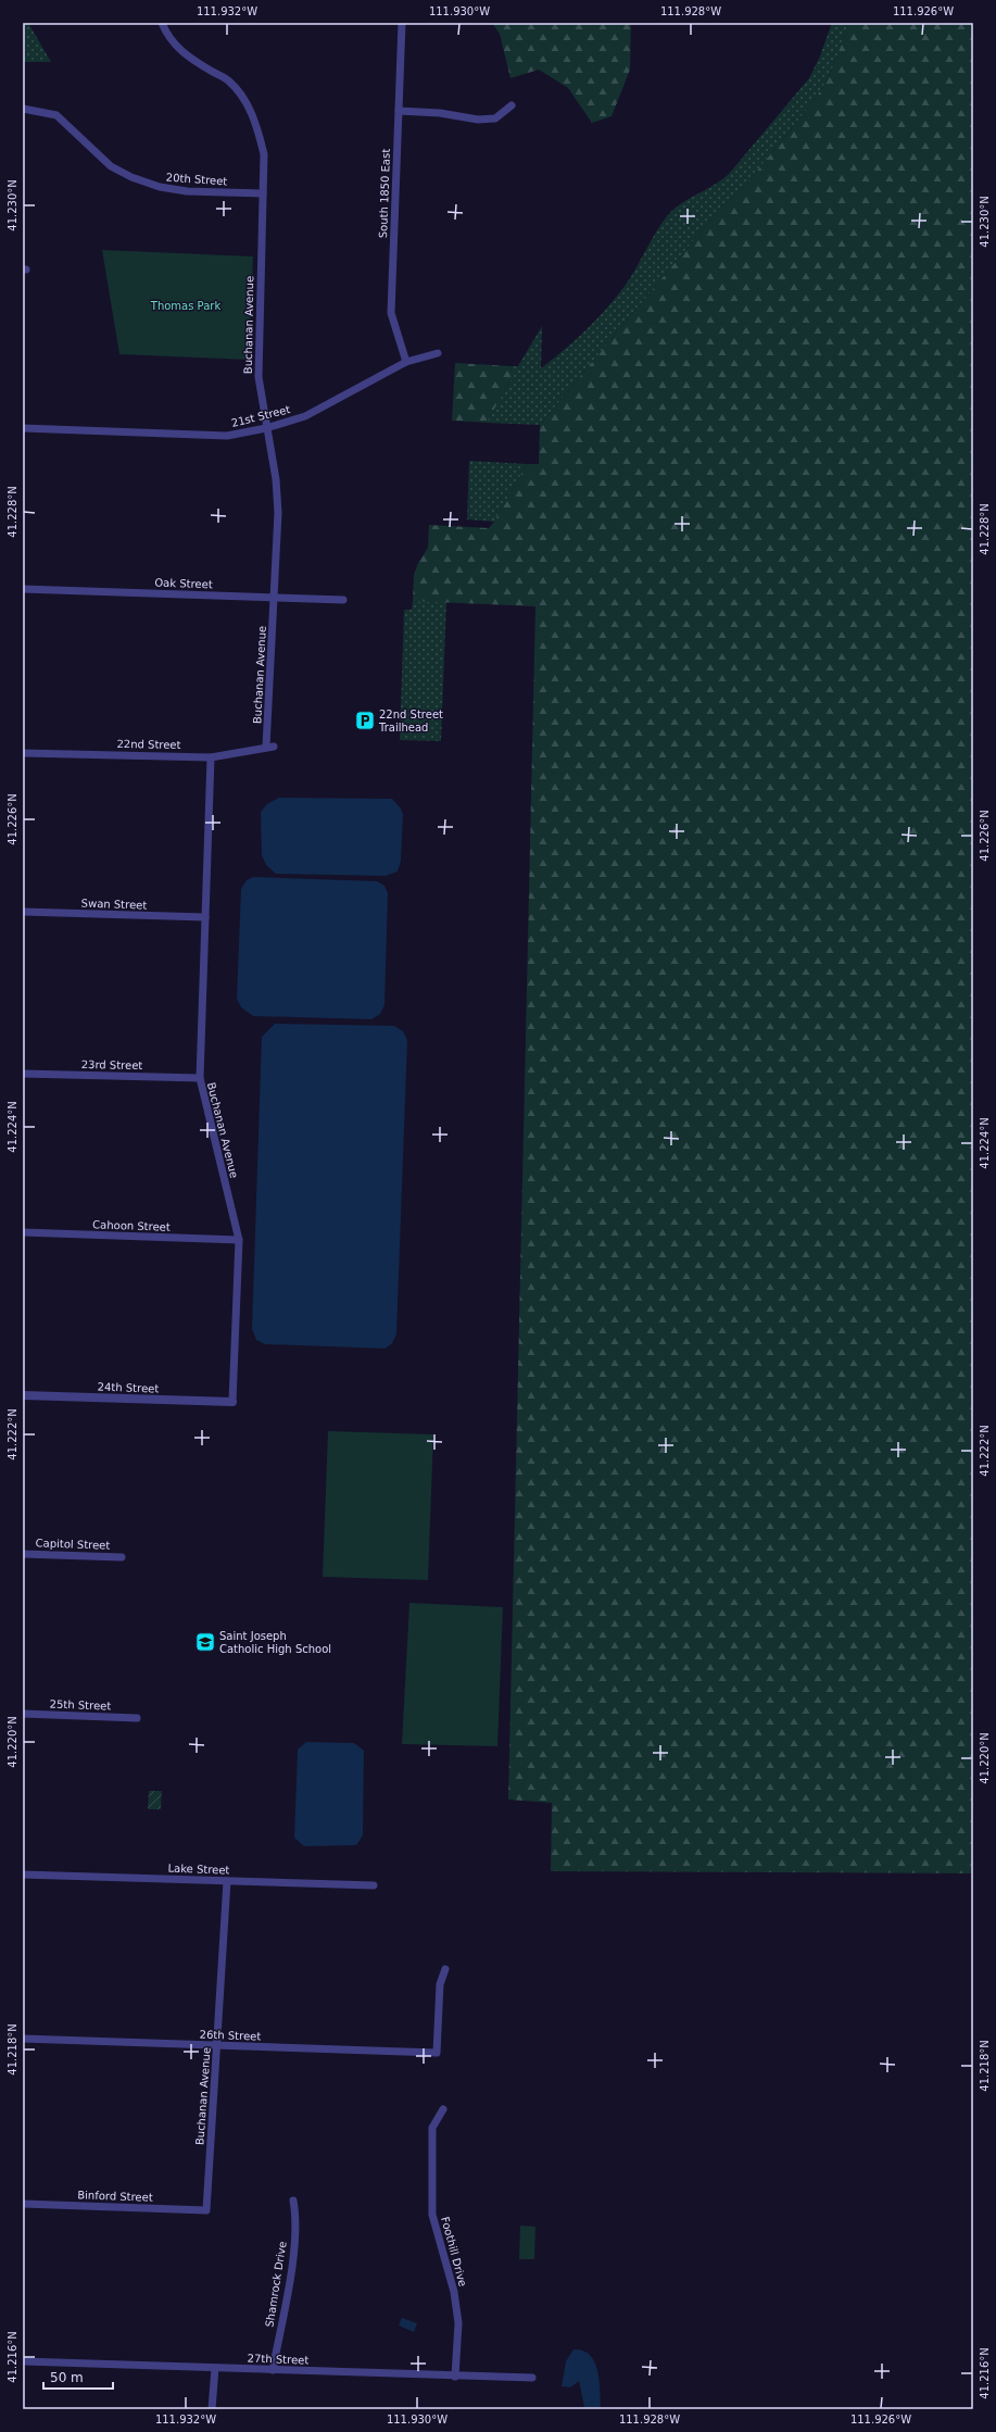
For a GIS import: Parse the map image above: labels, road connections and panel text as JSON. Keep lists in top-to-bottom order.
{
  "streets": {
    "street": [
      "20th Street",
      "South 1850 East",
      "Buchanan Avenue",
      "21st Street",
      "Oak Street",
      "22nd Street",
      "Swan Street",
      "23rd Street",
      "Cahoon Street",
      "24th Street",
      "Capitol Street",
      "25th Street",
      "Lake Street",
      "26th Street",
      "Binford Street",
      "Foothill Drive",
      "Shamrock Drive",
      "27th Street"
    ]
  },
  "crossings": [
    ["20th Street", "Buchanan Avenue"],
    ["South 1850 East", "21st Street"],
    ["Buchanan Avenue", "21st Street"],
    ["Buchanan Avenue", "Oak Street"],
    ["Buchanan Avenue", "22nd Street"],
    ["Buchanan Avenue", "Swan Street"],
    ["Buchanan Avenue", "23rd Street"],
    ["Buchanan Avenue", "Cahoon Street"],
    ["Buchanan Avenue", "24th Street"],
    ["Buchanan Avenue", "Lake Street"],
    ["Buchanan Avenue", "26th Street"],
    ["Buchanan Avenue", "Binford Street"],
    ["Foothill Drive", "27th Street"],
    ["Shamrock Drive", "27th Street"]
  ],
  "parks": ["Thomas Park"],
  "places": {
    "parking": ["22nd Street Trailhead"],
    "school or university": ["Saint Joseph Catholic High School"]
  },
  "scale_bar": "50 m",
  "coordinates": [
    "111.932°W",
    "111.930°W",
    "111.928°W",
    "111.926°W",
    "41.230°N",
    "41.228°N",
    "41.226°N",
    "41.224°N",
    "41.222°N",
    "41.220°N",
    "41.218°N",
    "41.216°N"
  ]
}
